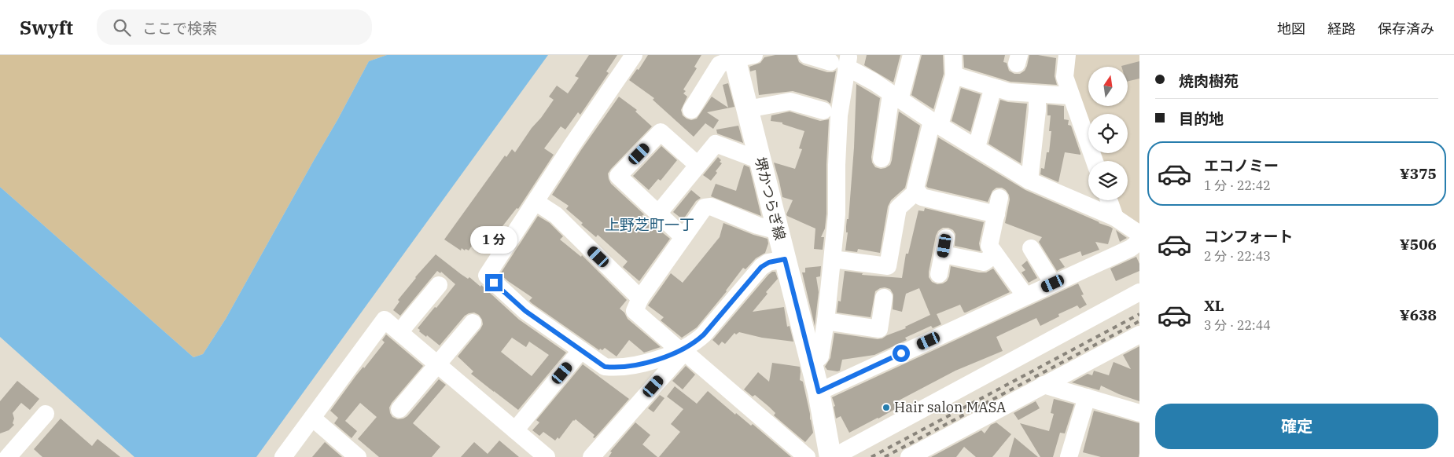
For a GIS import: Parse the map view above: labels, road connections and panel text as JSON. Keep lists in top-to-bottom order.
{
  "streets": {
    "main road": ["堺かつらぎ線"]
  },
  "districts": ["上野芝町一丁"],
  "places": ["Hair salon MASA"],
  "north": "top",
  "page": {
    "header": "Swyft",
    "search": "ここで検索",
    "nav": ["地図", "経路", "保存済み"],
    "banner": ["焼肉樹苑", "目的地"],
    "list": [
      {
        "name": "エコノミー",
        "note": "1 分 · 22:42",
        "value": "¥375"
      },
      {
        "name": "コンフォート",
        "note": "2 分 · 22:43",
        "value": "¥506"
      },
      {
        "name": "XL",
        "note": "3 分 · 22:44",
        "value": "¥638"
      }
    ],
    "bubble": "1 分",
    "buttons": "確定"
  }
}
